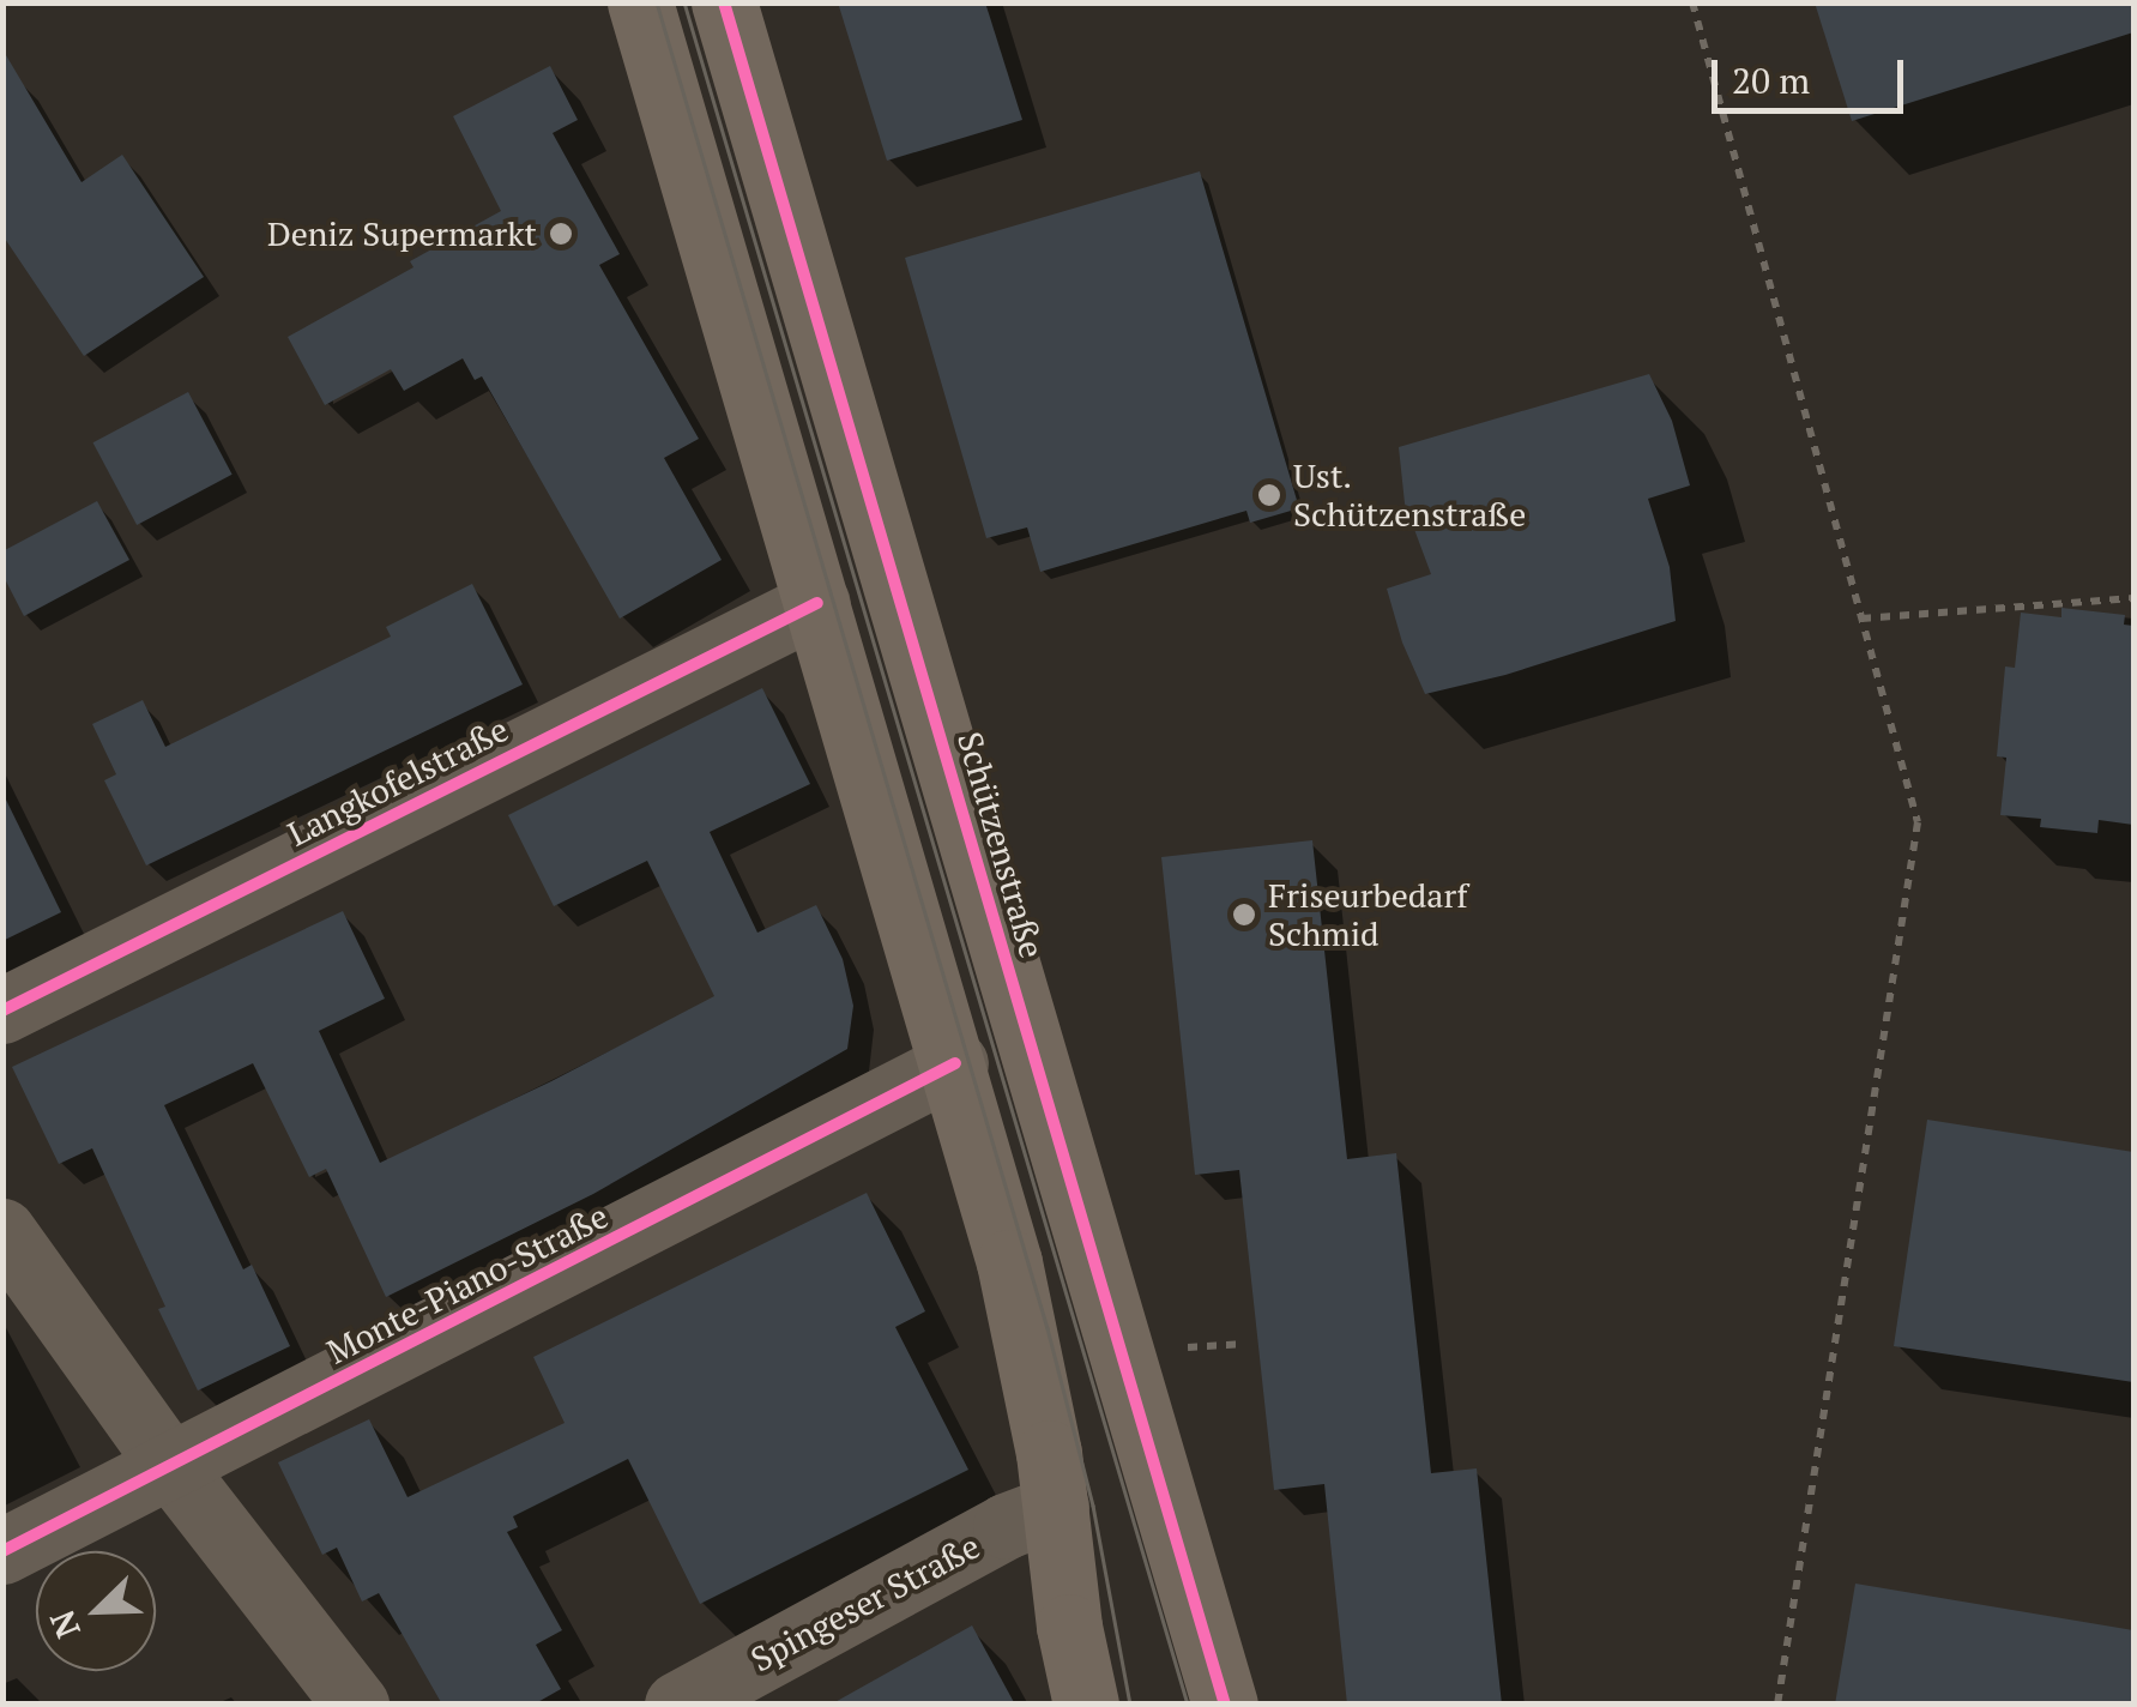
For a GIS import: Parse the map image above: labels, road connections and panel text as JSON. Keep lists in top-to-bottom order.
{
  "streets": {
    "street": [
      "Langkofelstraße",
      "Schützenstraße",
      "Monte-Piano-Straße",
      "Spingeser Straße"
    ]
  },
  "places": ["Deniz Supermarkt", "Ust. Schützenstraße", "Friseurbedarf Schmid"],
  "scale_bar": "20 m",
  "north": "bottom left"
}
